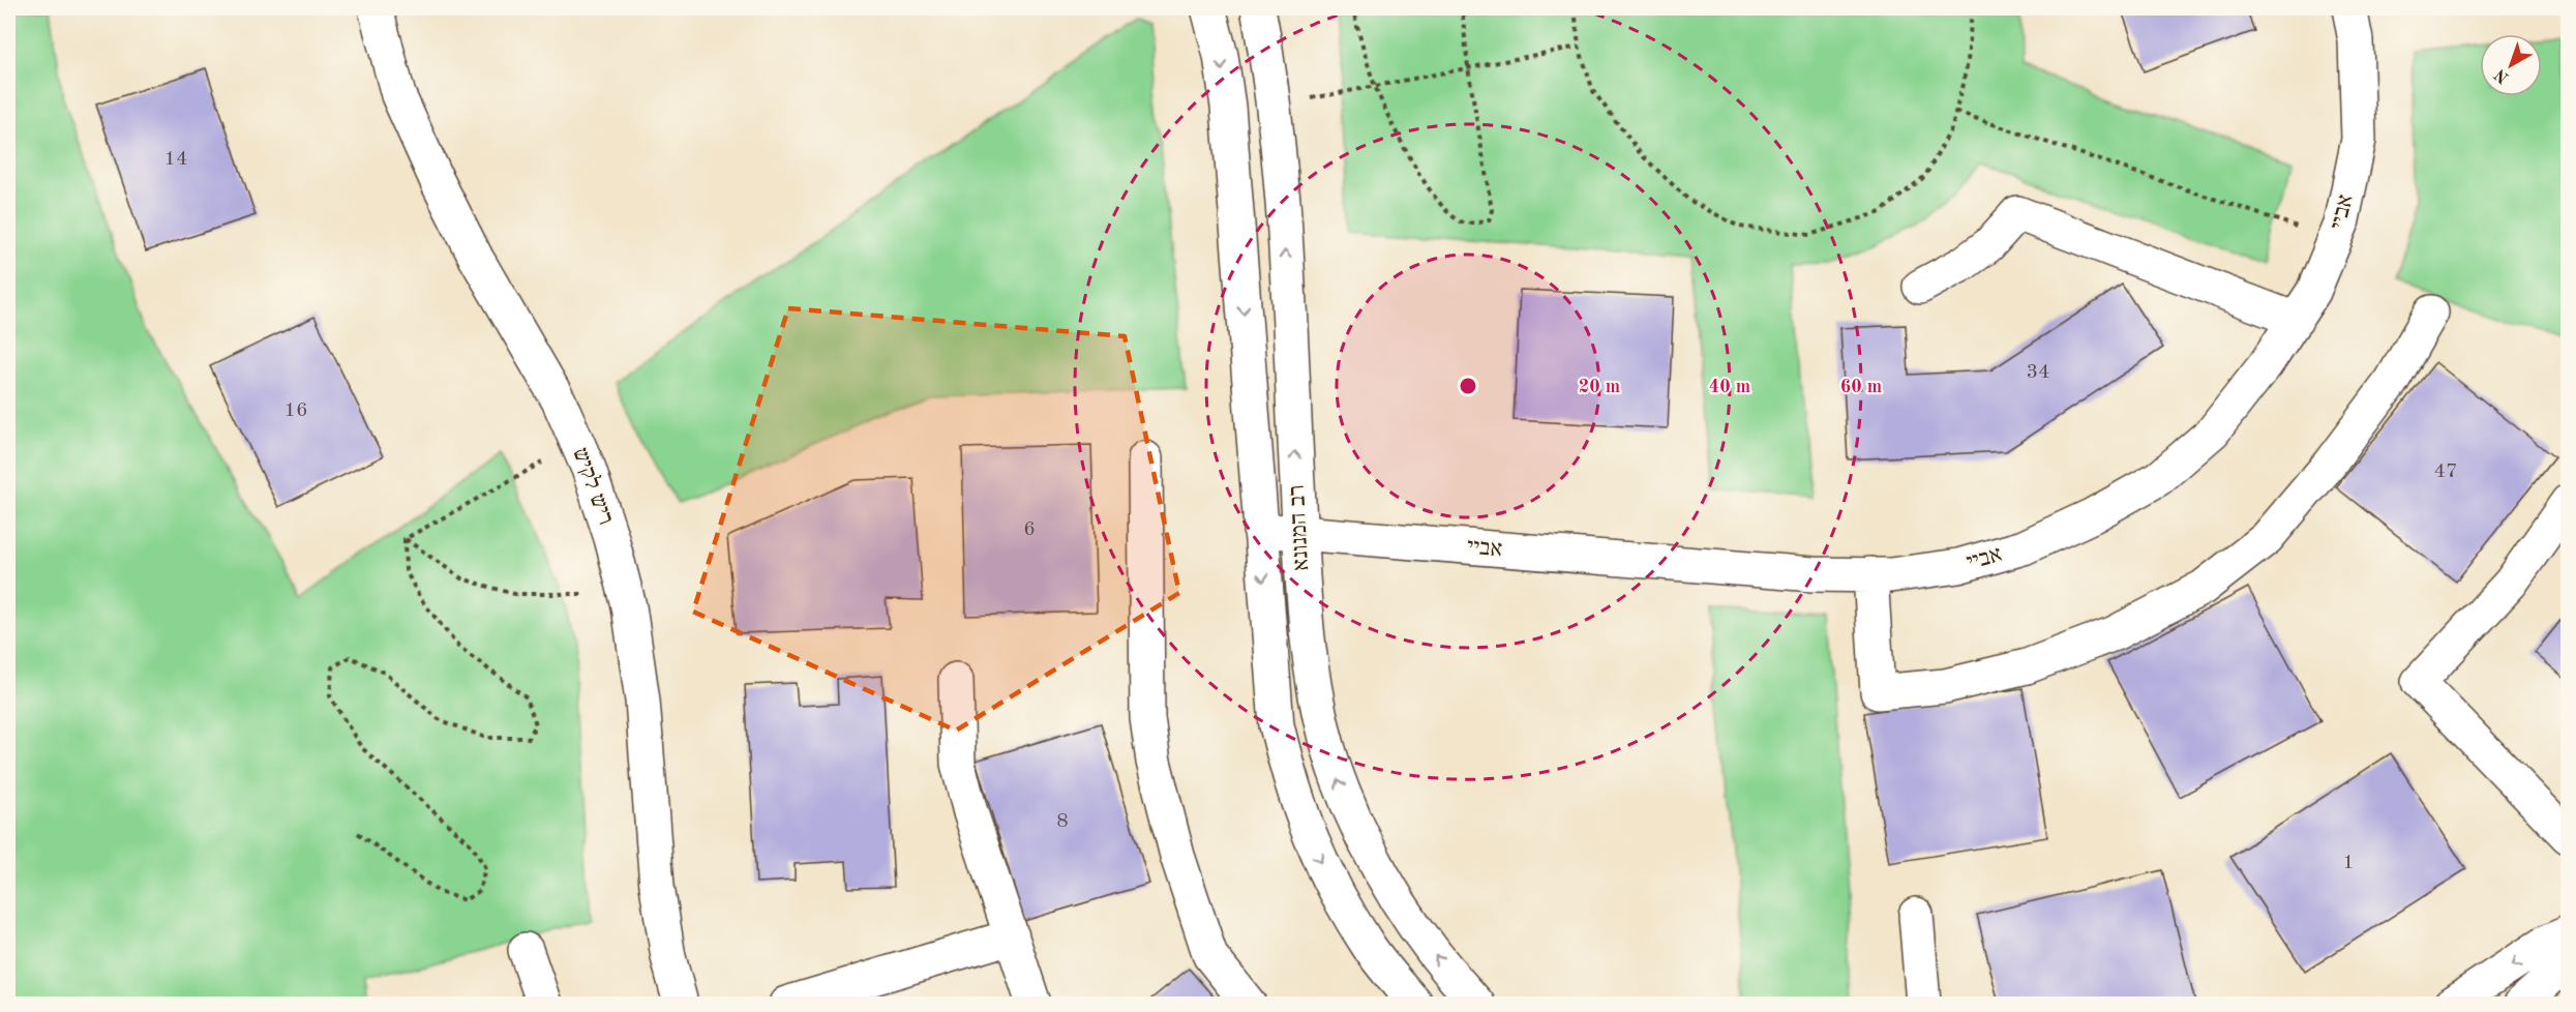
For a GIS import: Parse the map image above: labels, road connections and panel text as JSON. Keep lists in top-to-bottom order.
{
  "streets": {
    "street": ["אביי", "ריש לקיש", "רב המנונא"]
  },
  "crossings": [
    ["אביי", "רב המנונא"]
  ],
  "house_numbers": [
    "14",
    "34",
    "16",
    "47",
    "6",
    "8",
    "1"
  ],
  "north": "bottom left",
  "rings": ["20 m", "40 m", "60 m"]
}
